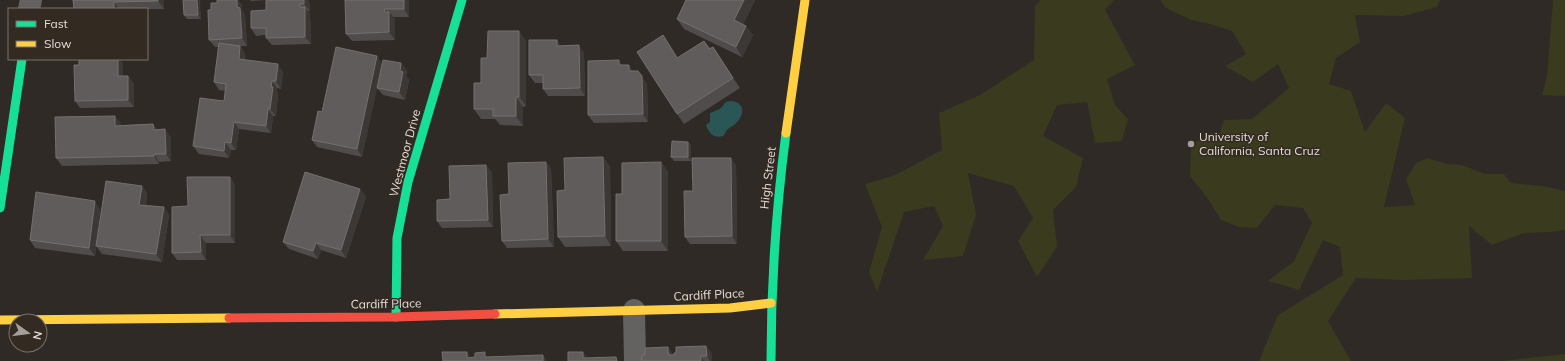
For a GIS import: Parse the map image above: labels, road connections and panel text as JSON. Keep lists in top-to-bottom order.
{
  "streets": {
    "street": ["Westmoor Drive", "High Street", "Cardiff Place"]
  },
  "crossings": [
    ["Westmoor Drive", "Cardiff Place"],
    ["High Street", "Cardiff Place"]
  ],
  "places": ["University of California, Santa Cruz"],
  "legend": ["Fast", "Slow"],
  "north": "right"
}
